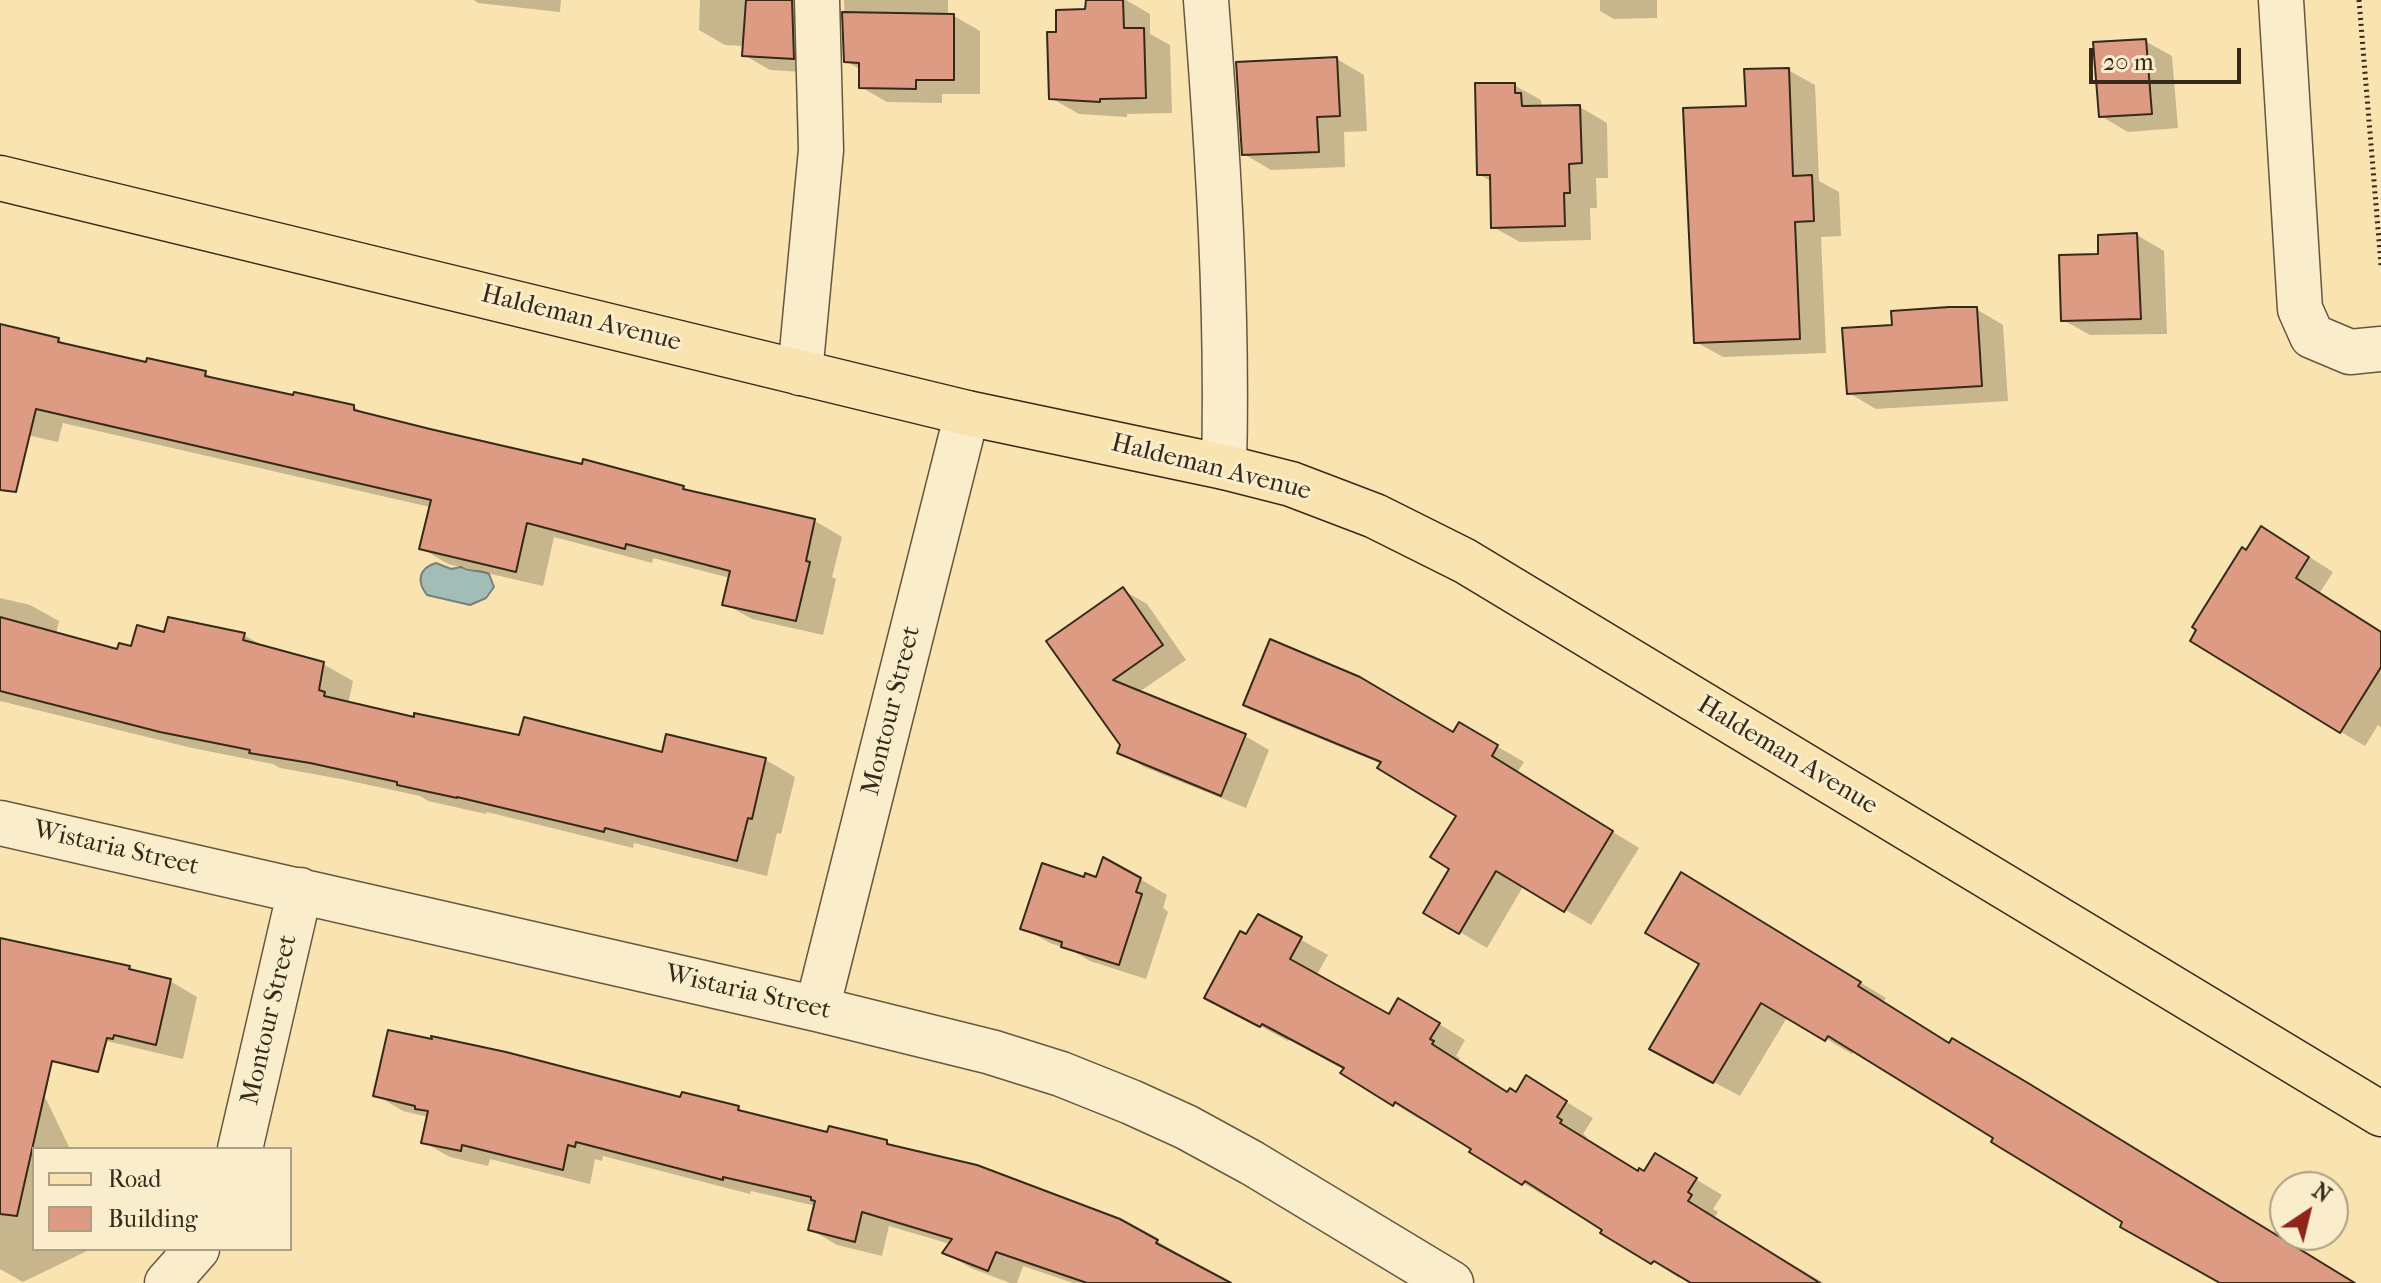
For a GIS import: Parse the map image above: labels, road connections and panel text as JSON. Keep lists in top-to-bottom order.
{
  "streets": {
    "main road": ["Haldeman Avenue"],
    "street": ["Montour Street", "Wistaria Street"]
  },
  "crossings": [
    ["Haldeman Avenue", "Montour Street"],
    ["Montour Street", "Wistaria Street"]
  ],
  "legend": ["Road", "Building"],
  "scale_bar": "20 m",
  "north": "top right"
}
